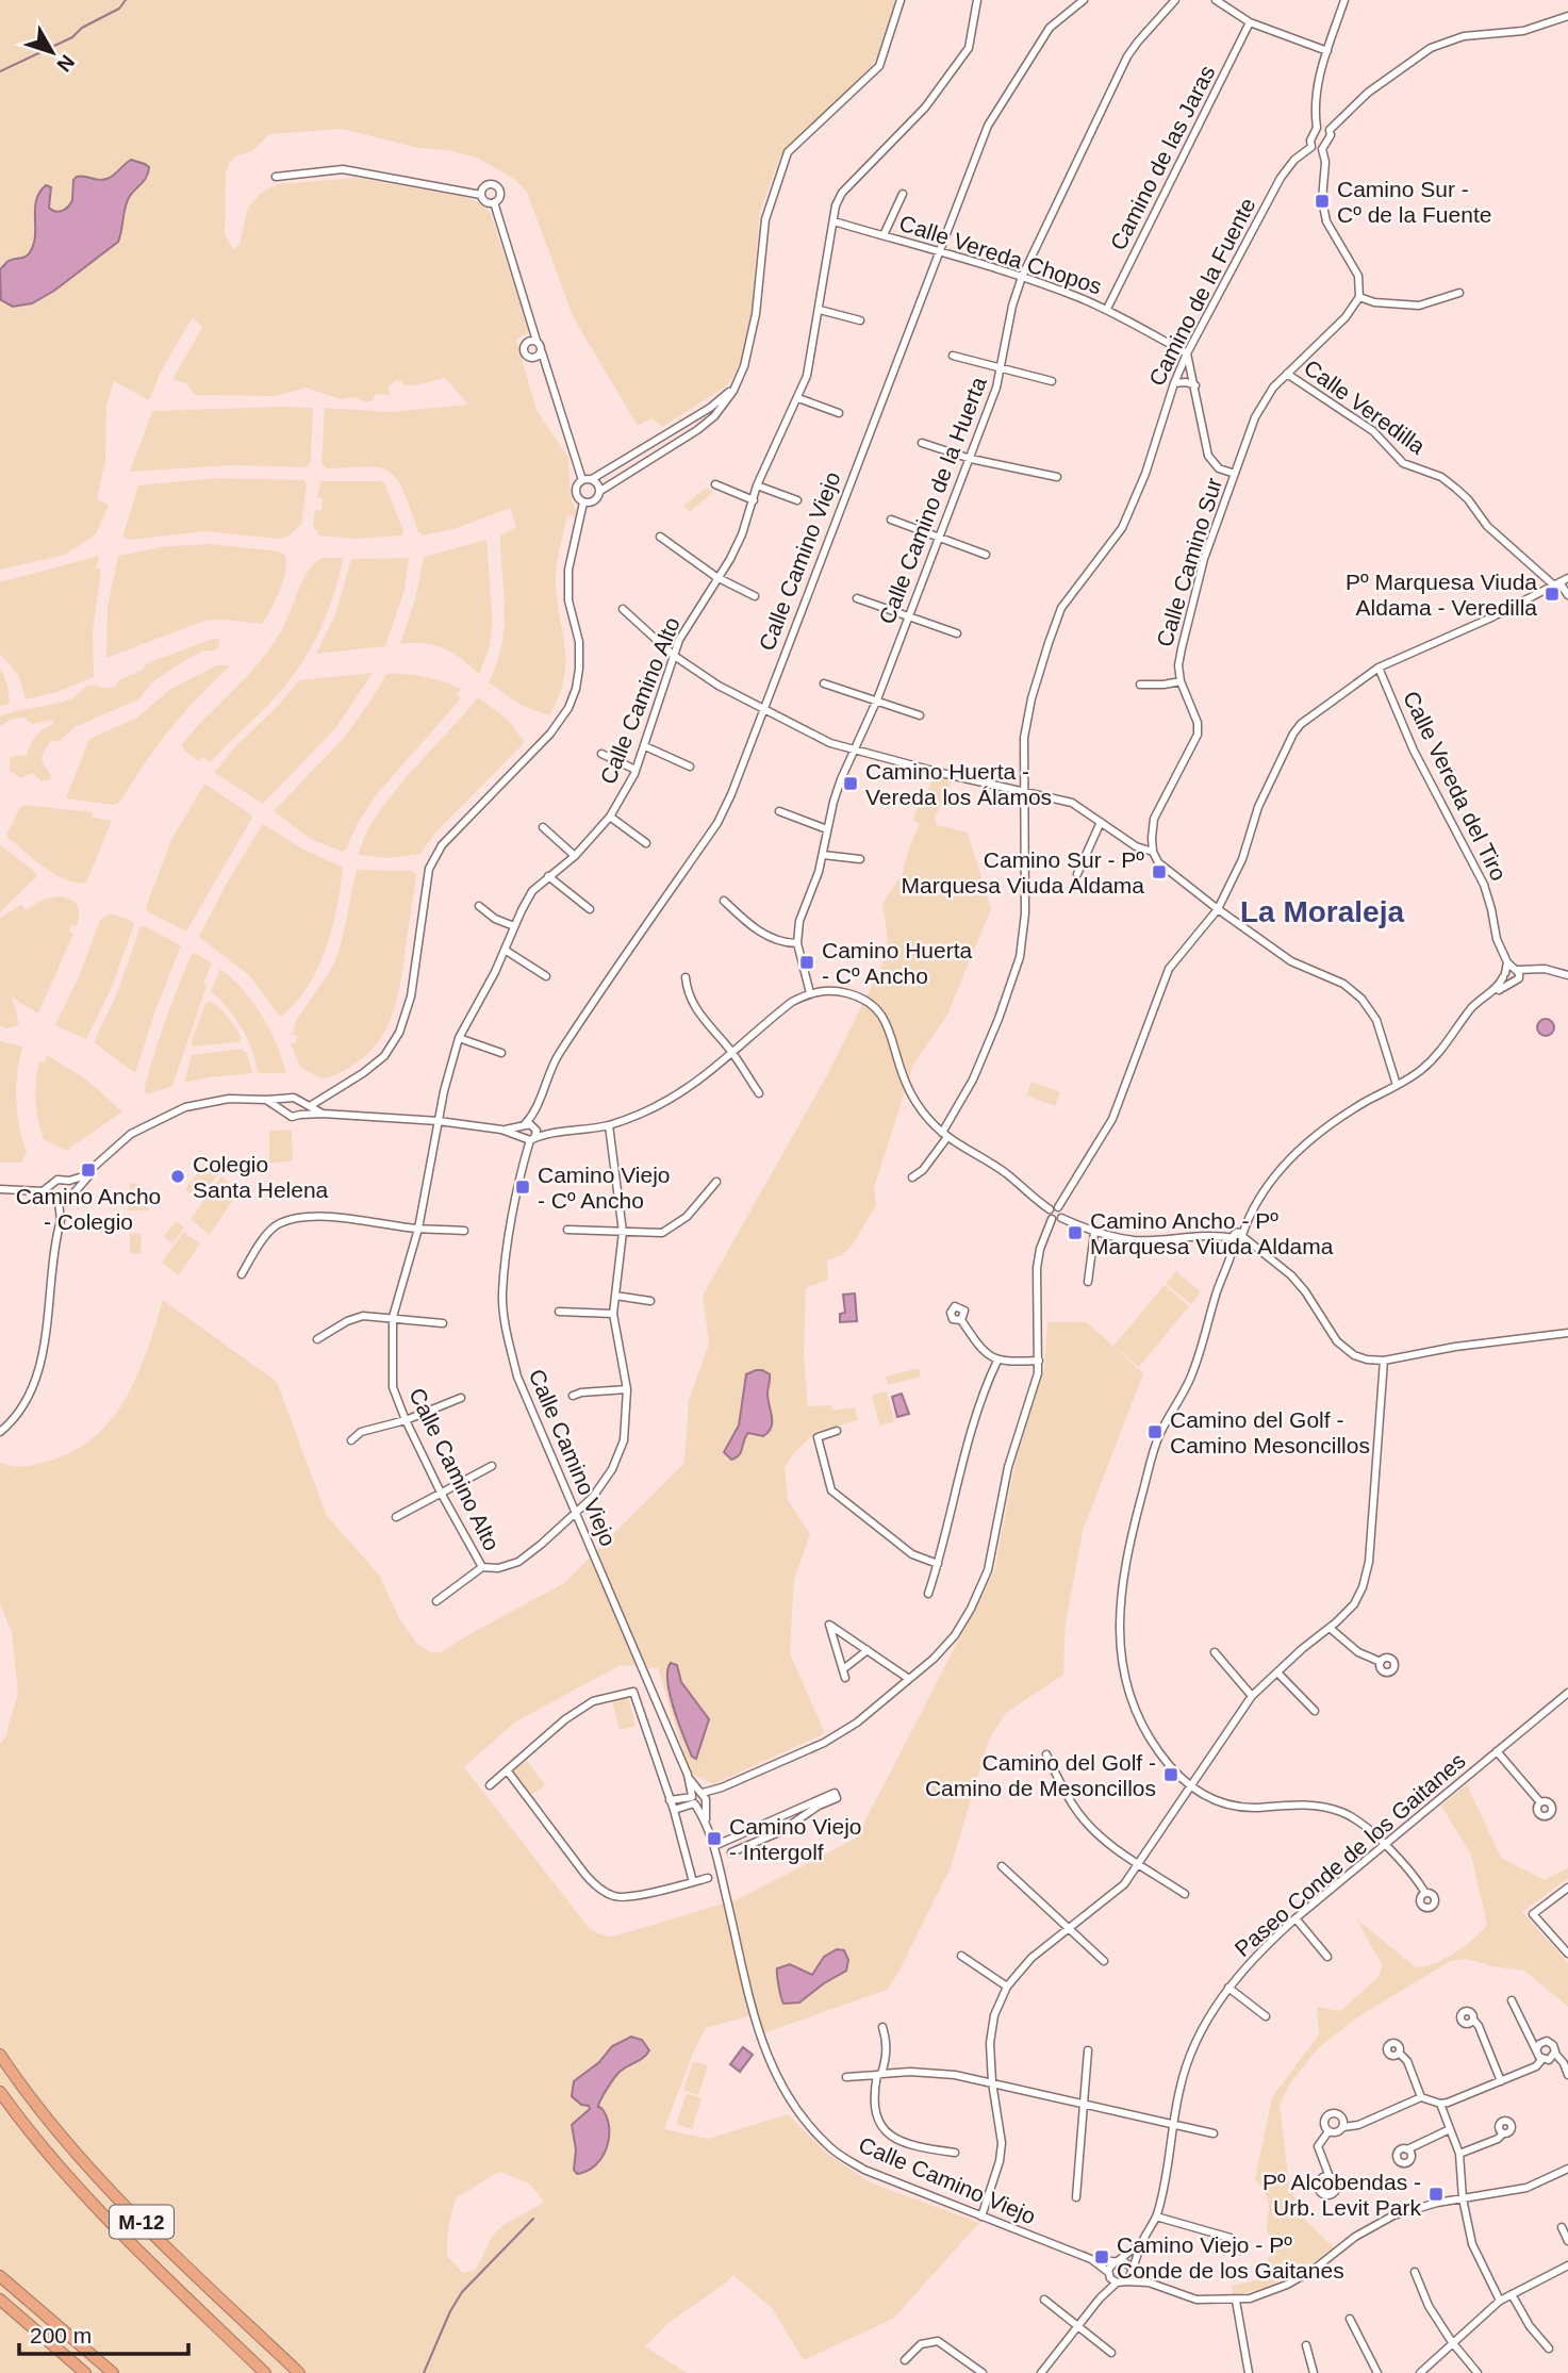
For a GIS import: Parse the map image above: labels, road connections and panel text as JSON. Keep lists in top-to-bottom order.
{
  "streets": {
    "highway": ["M-12"],
    "street": [
      "Camino de las Jaras",
      "Calle Vereda Chopos",
      "Camino de la Fuente",
      "Calle Veredilla",
      "Calle Camino de la Huerta",
      "Calle Camino Viejo",
      "Calle Camino Sur",
      "Calle Camino Alto",
      "Calle Vereda del Tiro",
      "Paseo Conde de los Gaitanes"
    ]
  },
  "crossings": [
    ["Camino de las Jaras", "Calle Vereda Chopos"],
    ["Calle Vereda Chopos", "Camino de la Fuente"],
    ["Calle Vereda Chopos", "Calle Camino de la Huerta"],
    ["Calle Vereda Chopos", "Calle Camino Viejo"],
    ["Calle Vereda Chopos", "Calle Camino Alto"],
    ["Calle Veredilla", "Calle Camino Sur"],
    ["Calle Camino Viejo", "Calle Camino Alto"],
    ["Calle Camino Viejo", "Paseo Conde de los Gaitanes"]
  ],
  "districts": ["La Moraleja"],
  "places": {
    "transit": [
      "Camino Sur - Cº de la Fuente",
      "Pº Marquesa Viuda Aldama - Veredilla",
      "Camino Huerta - Vereda los Álamos",
      "Camino Sur - Pº Marquesa Viuda Aldama",
      "Camino Huerta - Cº Ancho",
      "Camino Ancho - Colegio",
      "Camino Viejo - Cº Ancho",
      "Camino Ancho - Pº Marquesa Viuda Aldama",
      "Camino del Golf - Camino Mesoncillos",
      "Camino del Golf - Camino de Mesoncillos",
      "Camino Viejo - Intergolf",
      "Pº Alcobendas - Urb. Levit Park",
      "Camino Viejo - Pº Conde de los Gaitanes"
    ],
    "other": ["Colegio Santa Helena"]
  },
  "scale_bar": "200 m",
  "north": "bottom right"
}
